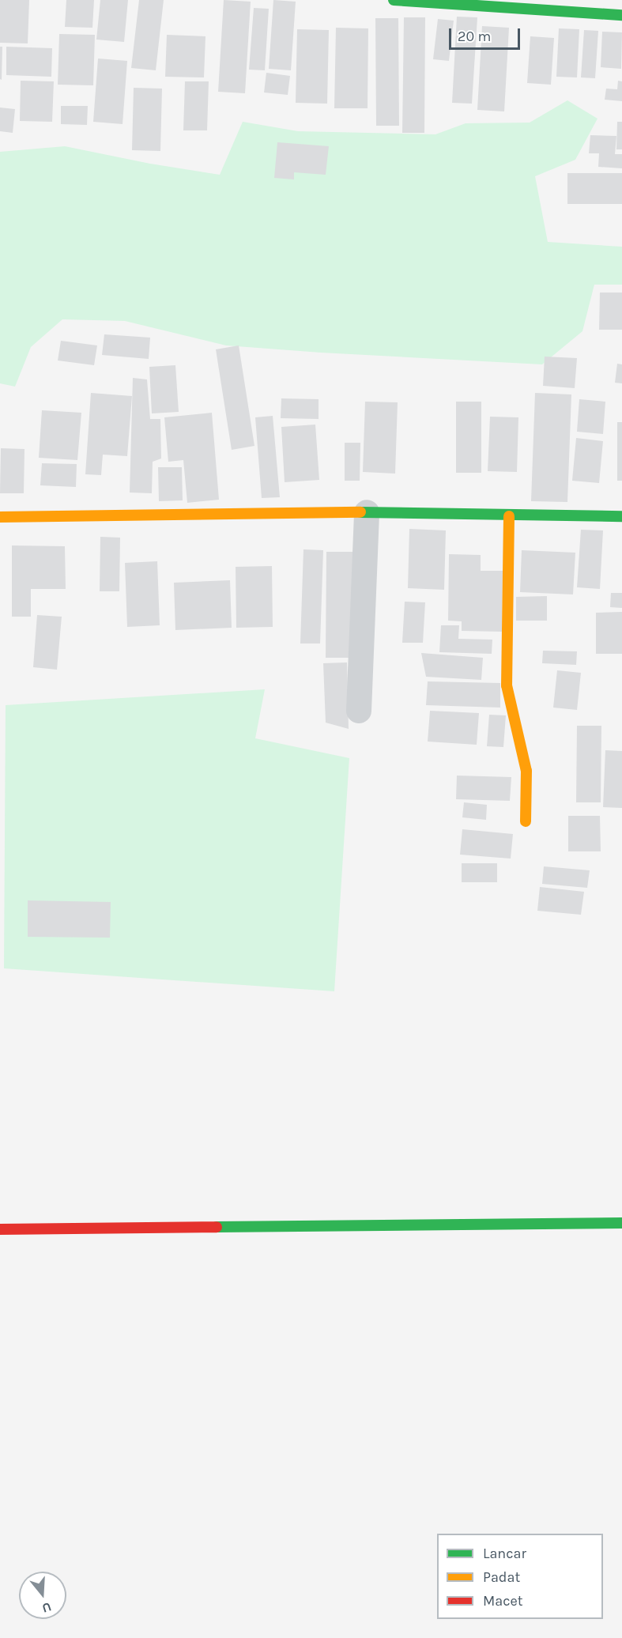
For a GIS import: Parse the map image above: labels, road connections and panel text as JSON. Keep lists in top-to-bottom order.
{
  "legend": ["Lancar", "Padat", "Macet"],
  "scale_bar": "20 m",
  "north": "bottom"
}
